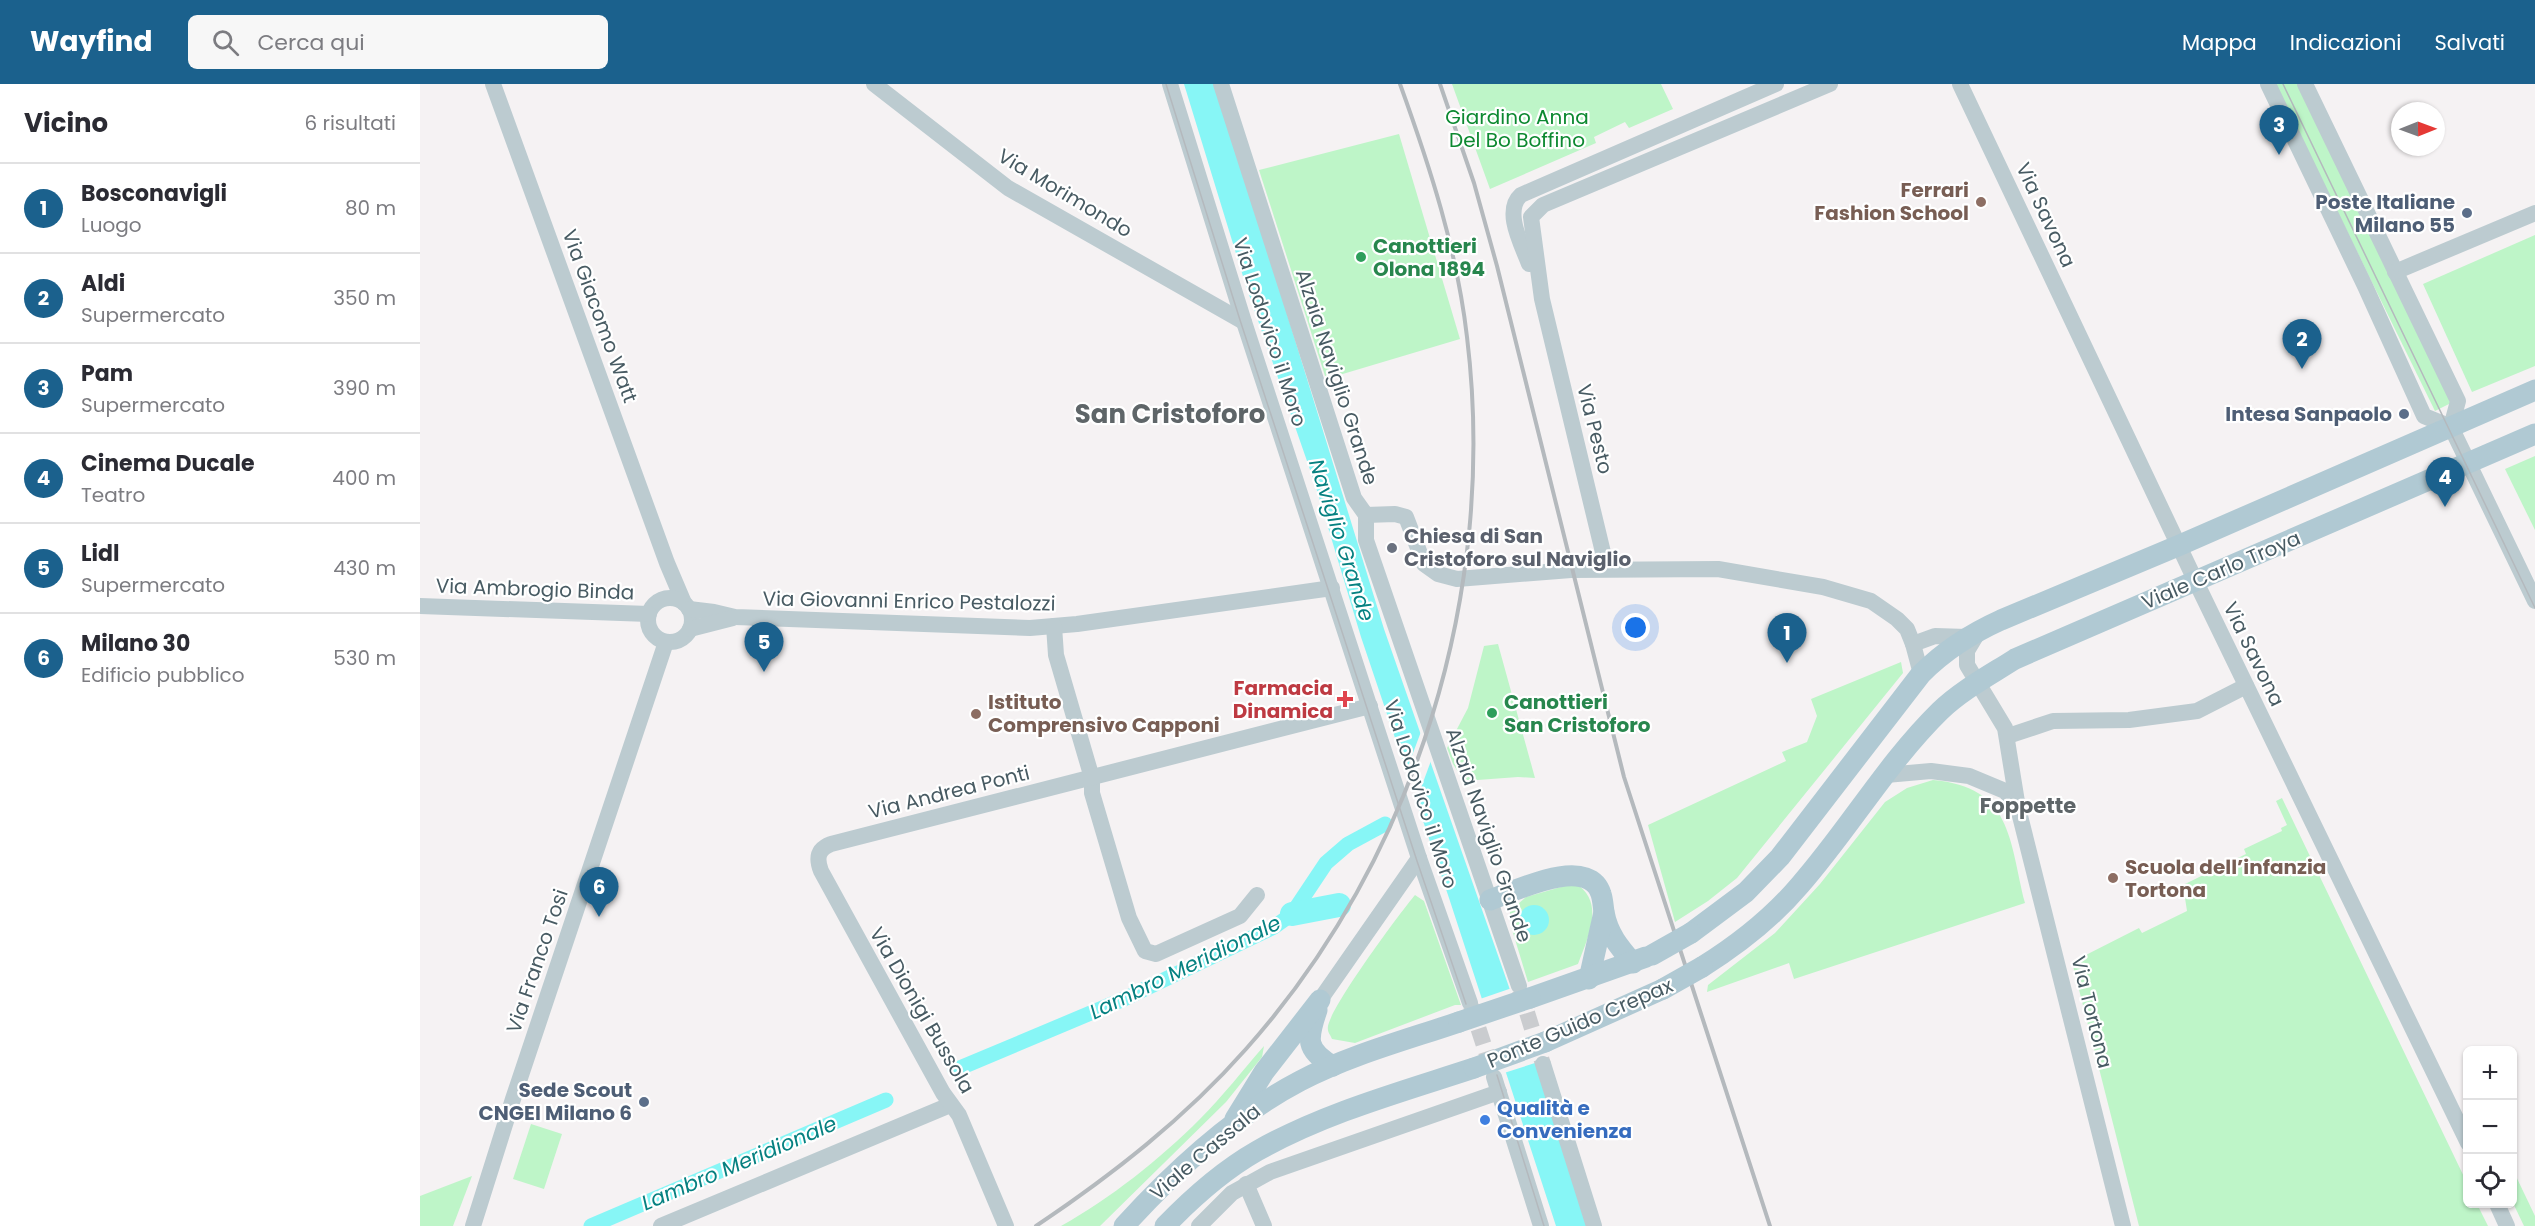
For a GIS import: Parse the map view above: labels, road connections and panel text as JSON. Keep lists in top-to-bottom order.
{
  "streets": {
    "main road": ["Viale Carlo Troya", "Ponte Guido Crepax", "Viale Cassala"],
    "street": [
      "Via Morimondo",
      "Via Savona",
      "Via Giacomo Watt",
      "Via Lodovico il Moro",
      "Alzaia Naviglio Grande",
      "Via Pesto",
      "Via Ambrogio Binda",
      "Via Giovanni Enrico Pestalozzi",
      "Via Andrea Ponti",
      "Via Franco Tosi",
      "Via Dionigi Bussola",
      "Via Tortona"
    ]
  },
  "crossings": [
    ["Via Morimondo", "Via Lodovico il Moro"],
    ["Via Savona", "Viale Carlo Troya"],
    ["Via Giacomo Watt", "Via Ambrogio Binda"],
    ["Via Giacomo Watt", "Via Giovanni Enrico Pestalozzi"],
    ["Via Giacomo Watt", "Via Franco Tosi"],
    ["Via Lodovico il Moro", "Via Giovanni Enrico Pestalozzi"],
    ["Via Lodovico il Moro", "Via Andrea Ponti"],
    ["Viale Carlo Troya", "Via Tortona"],
    ["Viale Carlo Troya", "Ponte Guido Crepax"],
    ["Via Ambrogio Binda", "Via Giovanni Enrico Pestalozzi"],
    ["Via Ambrogio Binda", "Via Franco Tosi"],
    ["Via Giovanni Enrico Pestalozzi", "Via Franco Tosi"],
    ["Via Andrea Ponti", "Via Dionigi Bussola"],
    ["Ponte Guido Crepax", "Viale Cassala"]
  ],
  "districts": ["San Cristoforo", "Foppette"],
  "water": ["Naviglio Grande", "Lambro Meridionale"],
  "parks": ["Giardino Anna Del Bo Boffino"],
  "places": {
    "other": [
      "Ferrari Fashion School",
      "Poste Italiane Milano 55",
      "Canottieri Olona 1894",
      "Intesa Sanpaolo",
      "Chiesa di San Cristoforo sul Naviglio",
      "Canottieri San Cristoforo",
      "Istituto Comprensivo Capponi",
      "Scuola dell’infanzia Tortona",
      "Sede Scout CNGEI Milano 6",
      "Qualità e Convenienza"
    ],
    "health": ["Farmacia Dinamica"]
  },
  "north": "right",
  "page": {
    "header": "Wayfind",
    "search": "Cerca qui",
    "nav": ["Mappa", "Indicazioni", "Salvati"],
    "heading": ["Vicino", "6 risultati"],
    "pins": [
      "3",
      "2",
      "4",
      "1",
      "5",
      "6"
    ],
    "list": [
      {
        "mark": "1",
        "name": "Bosconavigli",
        "note": "Luogo",
        "value": "80 m"
      },
      {
        "mark": "2",
        "name": "Aldi",
        "note": "Supermercato",
        "value": "350 m"
      },
      {
        "mark": "3",
        "name": "Pam",
        "note": "Supermercato",
        "value": "390 m"
      },
      {
        "mark": "4",
        "name": "Cinema Ducale",
        "note": "Teatro",
        "value": "400 m"
      },
      {
        "mark": "5",
        "name": "Lidl",
        "note": "Supermercato",
        "value": "430 m"
      },
      {
        "mark": "6",
        "name": "Milano 30",
        "note": "Edificio pubblico",
        "value": "530 m"
      }
    ],
    "map_buttons": ["+", "−"]
  }
}
